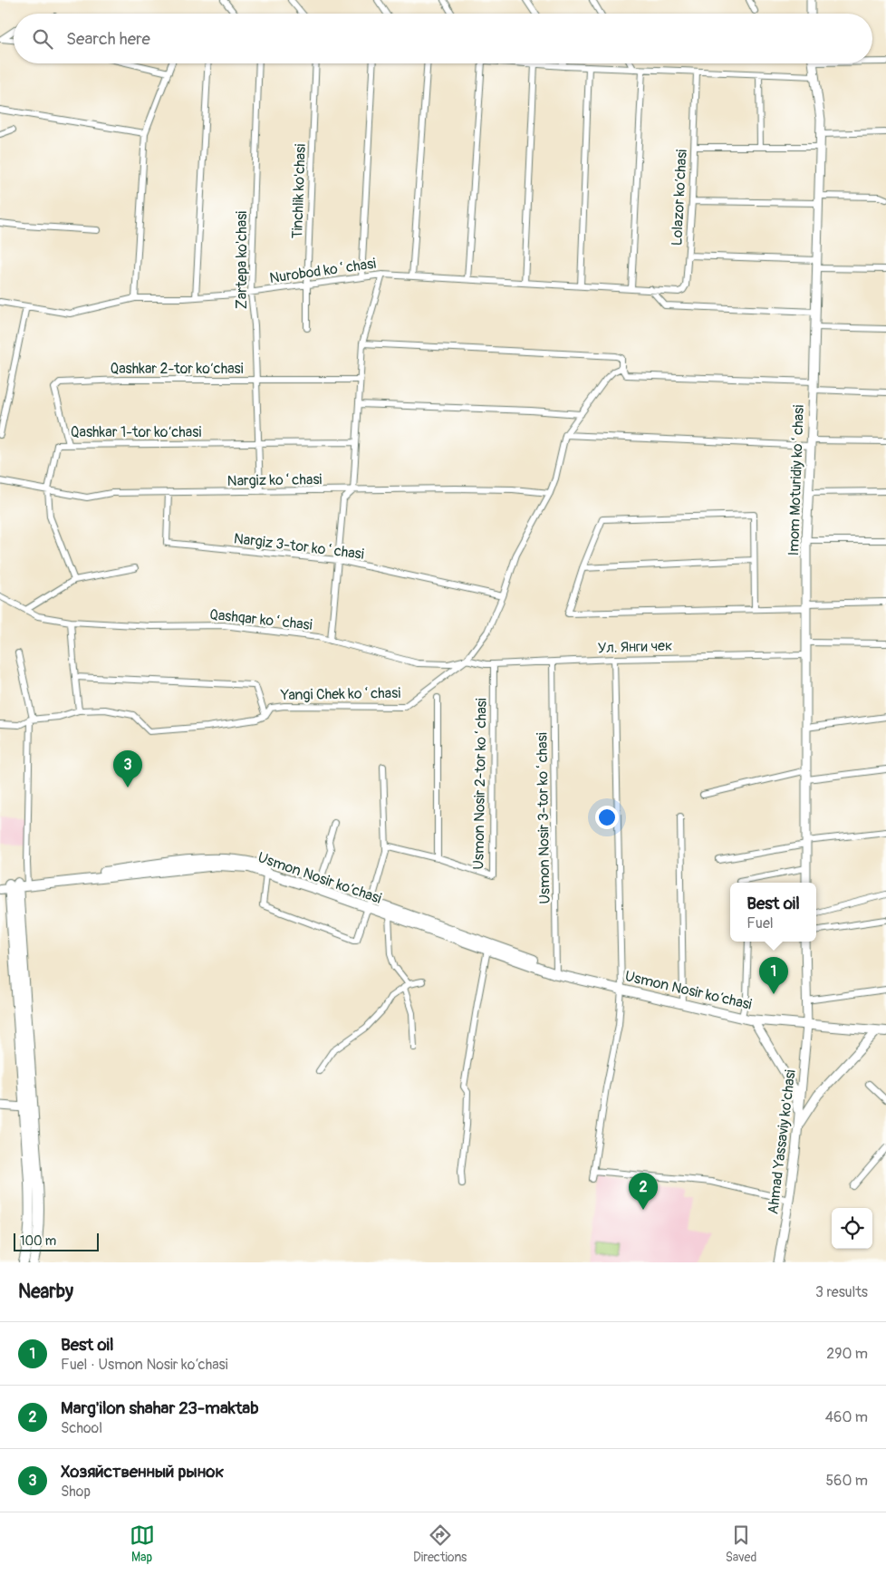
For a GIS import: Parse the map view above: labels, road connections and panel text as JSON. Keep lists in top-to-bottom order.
{
  "streets": {
    "main road": ["Usmon Nosir ko‘chasi"],
    "street": [
      "Tinchlik ko'chasi",
      "Lolazor ko‘chasi",
      "Zartepa ko'chasi",
      "Nurobod koʻchasi",
      "Qashkar 2-tor koʼchasi",
      "Qashkar 1-tor koʼchasi",
      "Nargiz koʻchasi",
      "Imom Moturidiy koʻchasi",
      "Nargiz 3-tor koʻchasi",
      "Qashqar koʻchasi",
      "Ул. Янги чек",
      "Yangi Chek koʻchasi",
      "Usmon Nosir 2-tor koʻchasi",
      "Usmon Nosir 3-tor koʻchasi",
      "Ahmad Yassaviy ko'chasi"
    ]
  },
  "crossings": [
    ["Tinchlik ko'chasi", "Nurobod koʻchasi"],
    ["Lolazor ko‘chasi", "Nurobod koʻchasi"],
    ["Zartepa ko'chasi", "Nurobod koʻchasi"],
    ["Zartepa ko'chasi", "Qashkar 2-tor koʼchasi"],
    ["Zartepa ko'chasi", "Qashkar 1-tor koʼchasi"],
    ["Zartepa ko'chasi", "Nargiz koʻchasi"],
    ["Qashkar 2-tor koʼchasi", "Qashkar 1-tor koʼchasi"],
    ["Qashkar 1-tor koʼchasi", "Nargiz koʻchasi"],
    ["Nargiz koʻchasi", "Nargiz 3-tor koʻchasi"],
    ["Nargiz koʻchasi", "Yangi Chek koʻchasi"],
    ["Imom Moturidiy koʻchasi", "Ул. Янги чек"],
    ["Nargiz 3-tor koʻchasi", "Yangi Chek koʻchasi"],
    ["Qashqar koʻchasi", "Ул. Янги чек"],
    ["Qashqar koʻchasi", "Yangi Chek koʻchasi"],
    ["Ул. Янги чек", "Yangi Chek koʻchasi"],
    ["Ул. Янги чек", "Usmon Nosir 2-tor koʻchasi"],
    ["Ул. Янги чек", "Usmon Nosir 3-tor koʻchasi"],
    ["Usmon Nosir 3-tor koʻchasi", "Usmon Nosir ko‘chasi"],
    ["Usmon Nosir ko‘chasi", "Ahmad Yassaviy ko'chasi"]
  ],
  "scale_bar": "100 m",
  "page": {
    "search": "Search here",
    "pins": ["3", "1", "2"],
    "popup": ["Best oil", "Fuel"],
    "scale": "100 m",
    "heading": ["Nearby", "3 results"],
    "list": [
      {
        "mark": "1",
        "name": "Best oil",
        "note": "Fuel · Usmon Nosir ko‘chasi",
        "value": "290 m"
      },
      {
        "mark": "2",
        "name": "Marg'ilon shahar 23-maktab",
        "note": "School",
        "value": "460 m"
      },
      {
        "mark": "3",
        "name": "Хозяйственный рынок",
        "note": "Shop",
        "value": "560 m"
      }
    ],
    "nav": ["Map", "Directions", "Saved"]
  }
}
